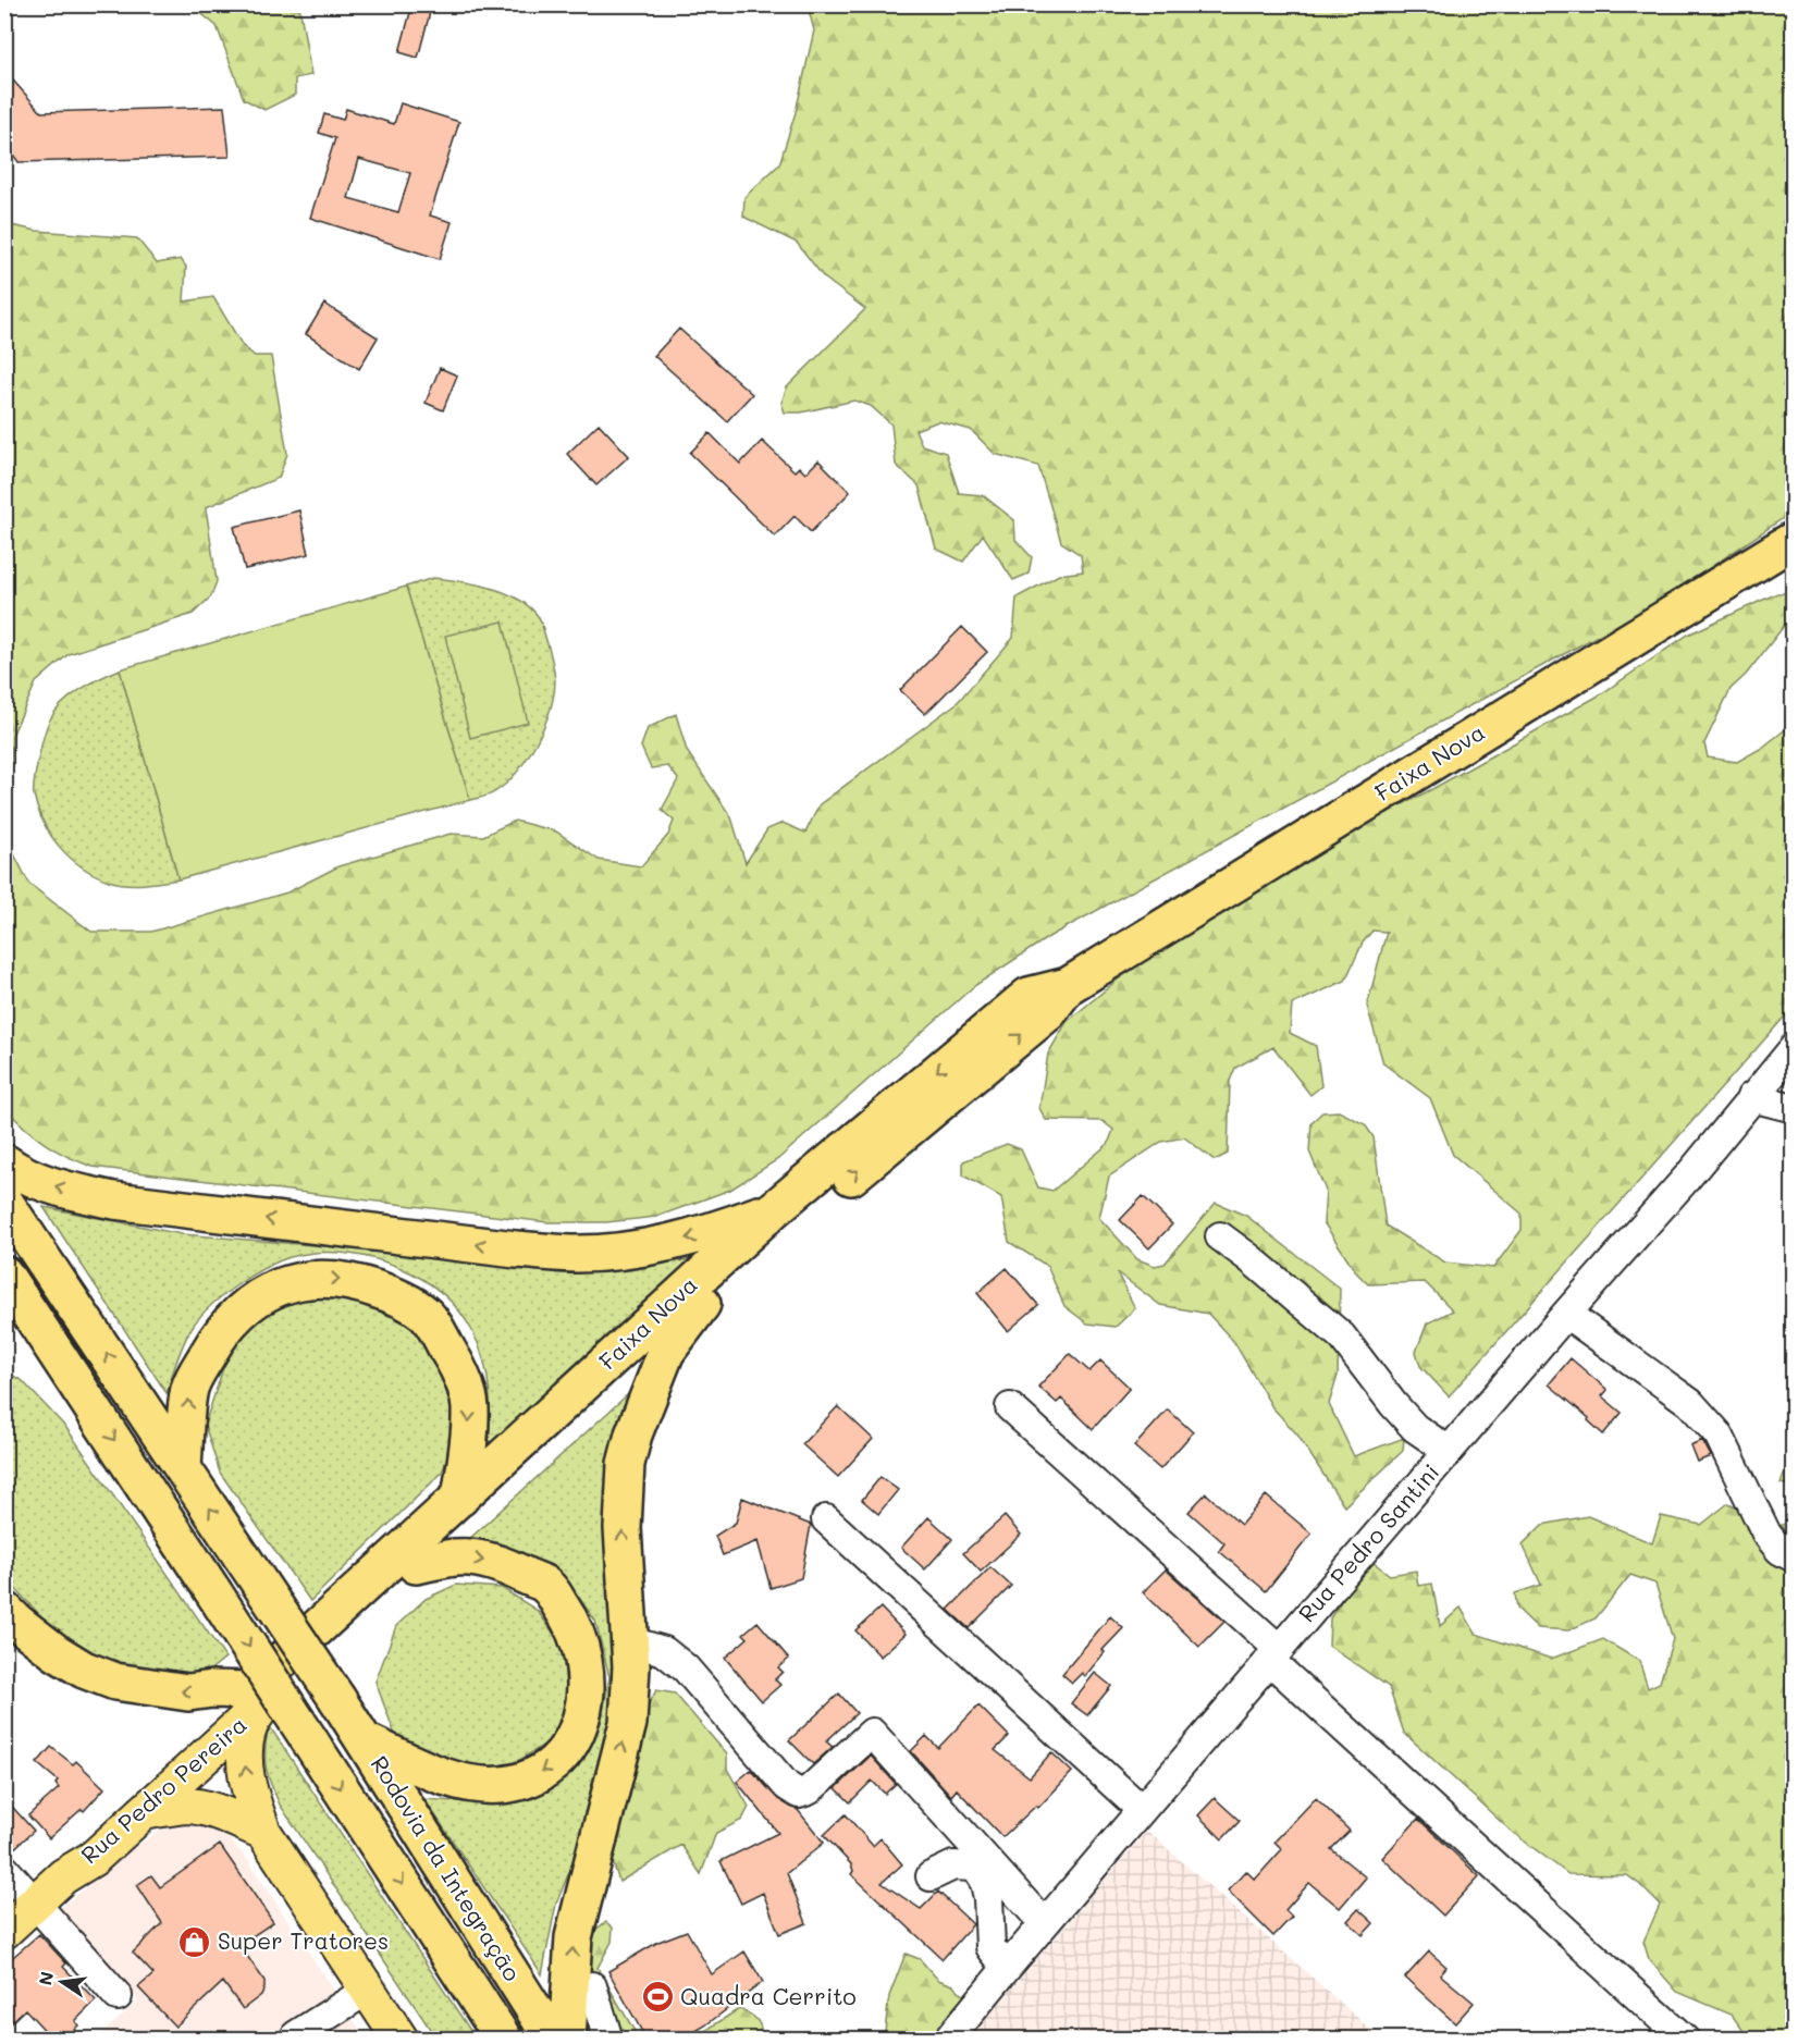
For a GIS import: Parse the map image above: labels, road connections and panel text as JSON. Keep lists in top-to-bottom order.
{
  "streets": {
    "highway": ["Faixa Nova", "Rodovia da Integração"],
    "main road": ["Rua Pedro Pereira"],
    "street": ["Rua Pedro Santini"]
  },
  "crossings": [
    ["Faixa Nova", "Rua Pedro Pereira"]
  ],
  "places": {
    "shop": ["Super Tratores"],
    "sports": ["Quadra Cerrito"]
  },
  "north": "left"
}
